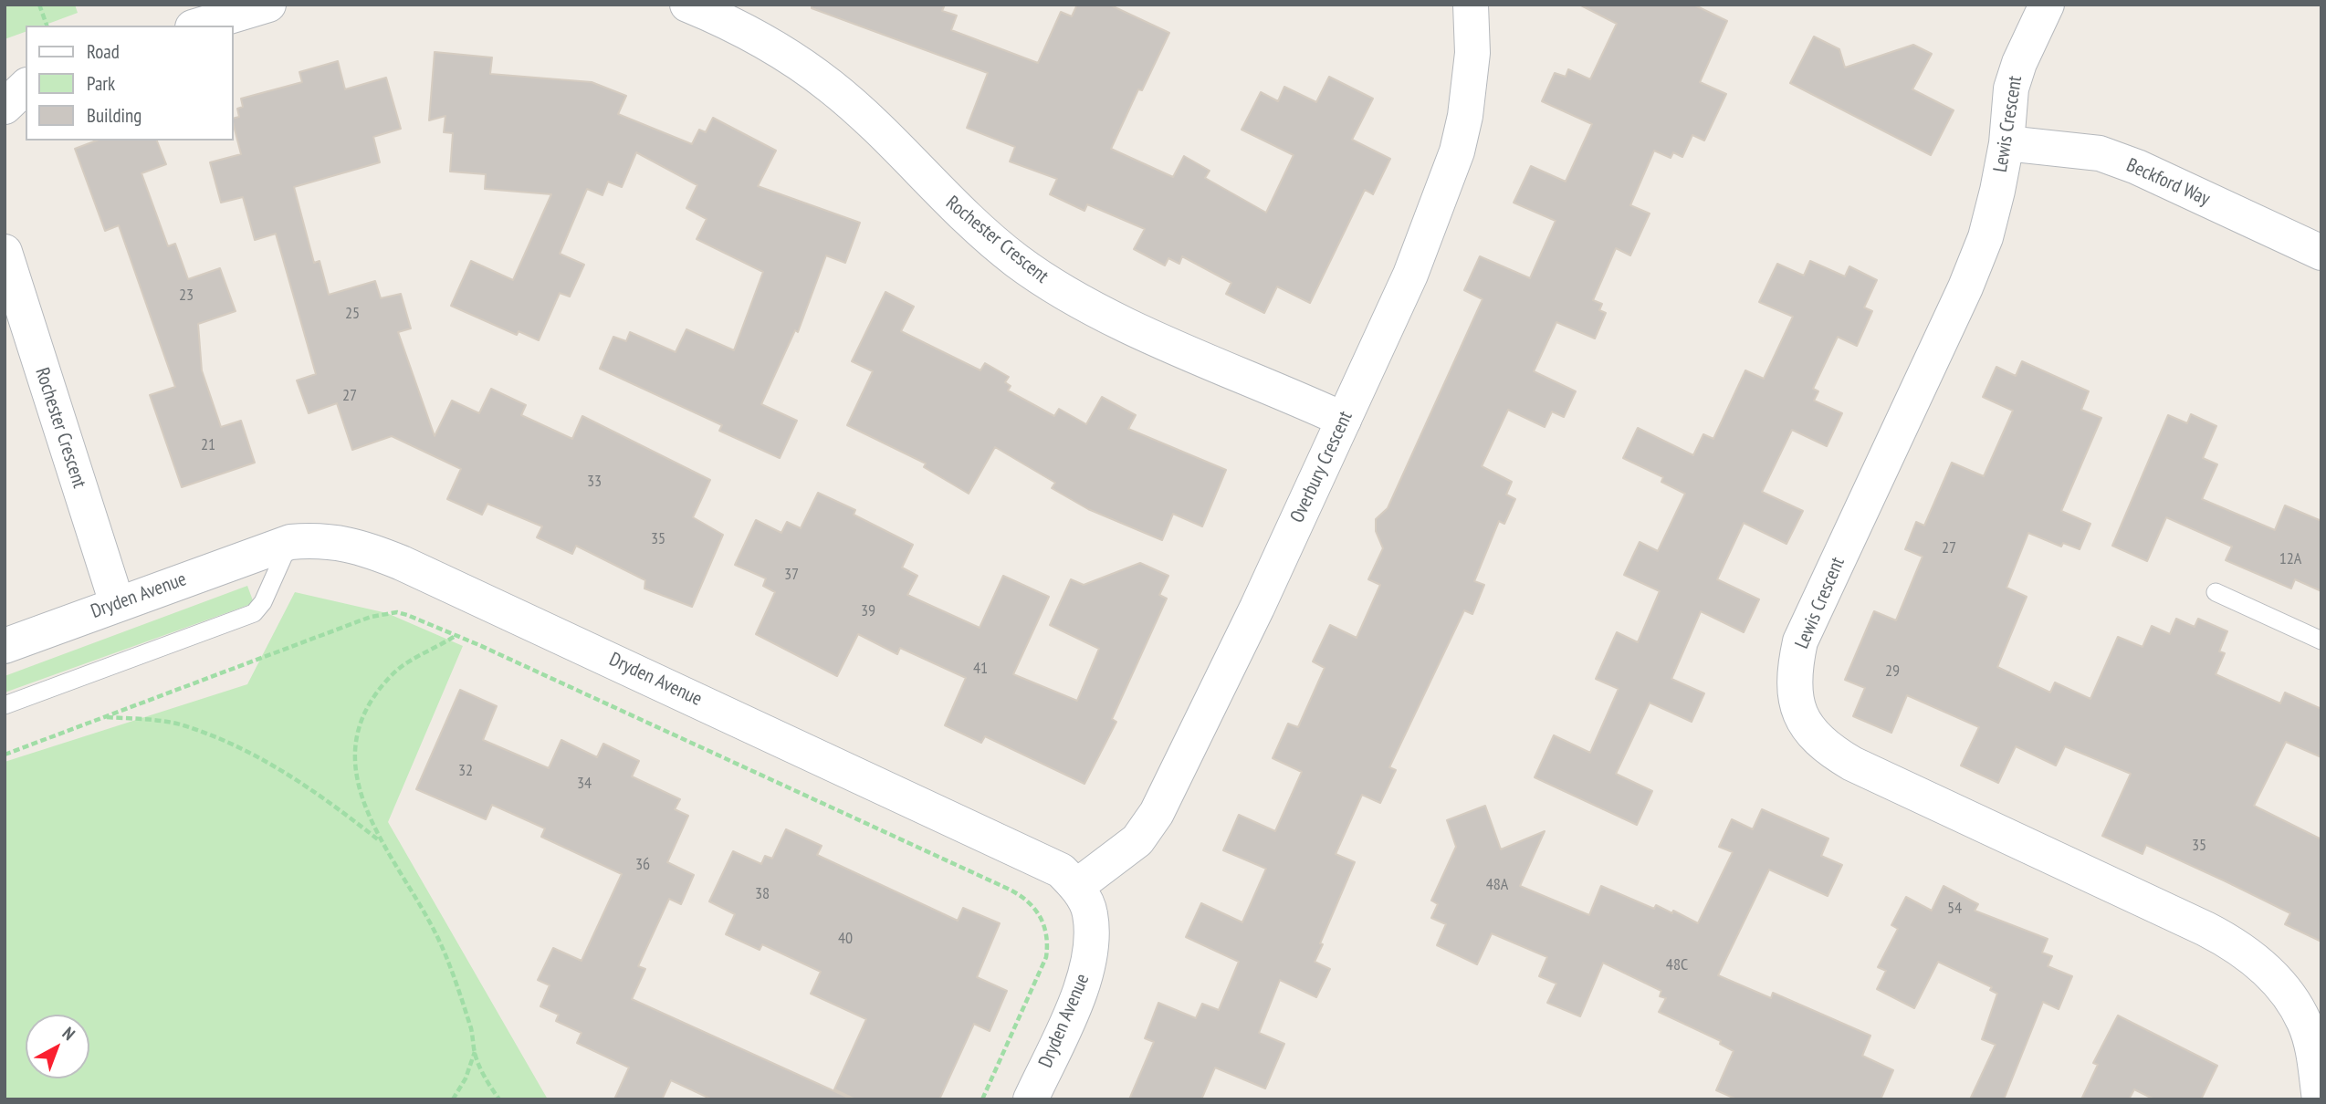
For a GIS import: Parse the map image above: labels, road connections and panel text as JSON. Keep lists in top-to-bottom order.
{
  "streets": {
    "street": [
      "Lewis Crescent",
      "Beckford Way",
      "Rochester Crescent",
      "Overbury Crescent",
      "Dryden Avenue"
    ]
  },
  "crossings": [
    ["Lewis Crescent", "Beckford Way"],
    ["Rochester Crescent", "Overbury Crescent"],
    ["Rochester Crescent", "Dryden Avenue"],
    ["Overbury Crescent", "Dryden Avenue"]
  ],
  "house_numbers": [
    "23",
    "25",
    "27",
    "21",
    "33",
    "35",
    "27",
    "12A",
    "37",
    "39",
    "41",
    "29",
    "32",
    "34",
    "35",
    "36",
    "48A",
    "38",
    "54",
    "40",
    "48C"
  ],
  "legend": ["Road", "Park", "Building"],
  "north": "top right"
}
